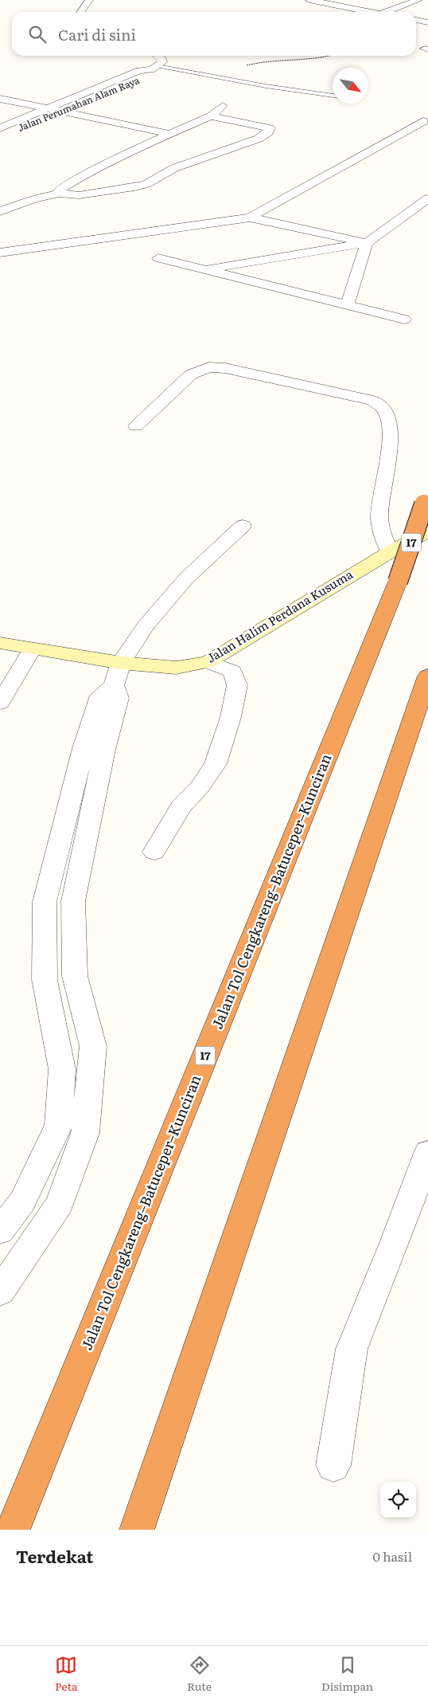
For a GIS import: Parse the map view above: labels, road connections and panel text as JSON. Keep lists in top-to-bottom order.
{
  "streets": {
    "highway": ["17", "Jalan Tol Cengkareng–Batuceper–Kunciran"],
    "main road": ["Jalan Halim Perdana Kusuma"],
    "street": ["Jalan Perumahan Alam Raya"]
  },
  "north": "bottom right",
  "page": {
    "search": "Cari di sini",
    "heading": ["Terdekat", "0 hasil"],
    "nav": ["Peta", "Rute", "Disimpan"]
  }
}
